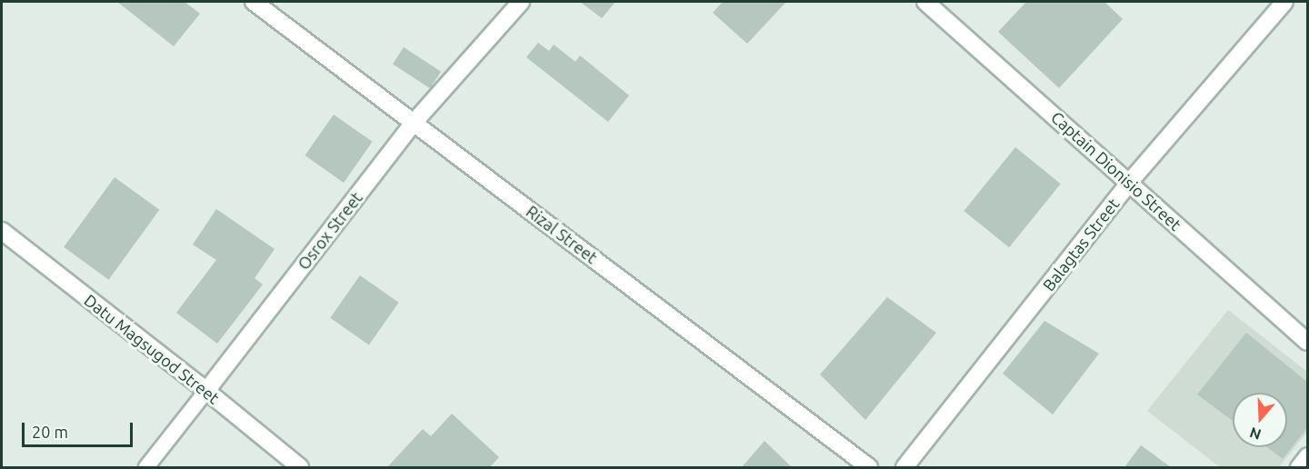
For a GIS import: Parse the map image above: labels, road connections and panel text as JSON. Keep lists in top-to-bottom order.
{
  "streets": {
    "street": [
      "Captain Dionisio Street",
      "Osrox Street",
      "Rizal Street",
      "Balagtas Street",
      "Datu Magsugod Street"
    ]
  },
  "crossings": [
    ["Captain Dionisio Street", "Balagtas Street"],
    ["Osrox Street", "Rizal Street"],
    ["Osrox Street", "Datu Magsugod Street"]
  ],
  "scale_bar": "20 m",
  "north": "bottom"
}
